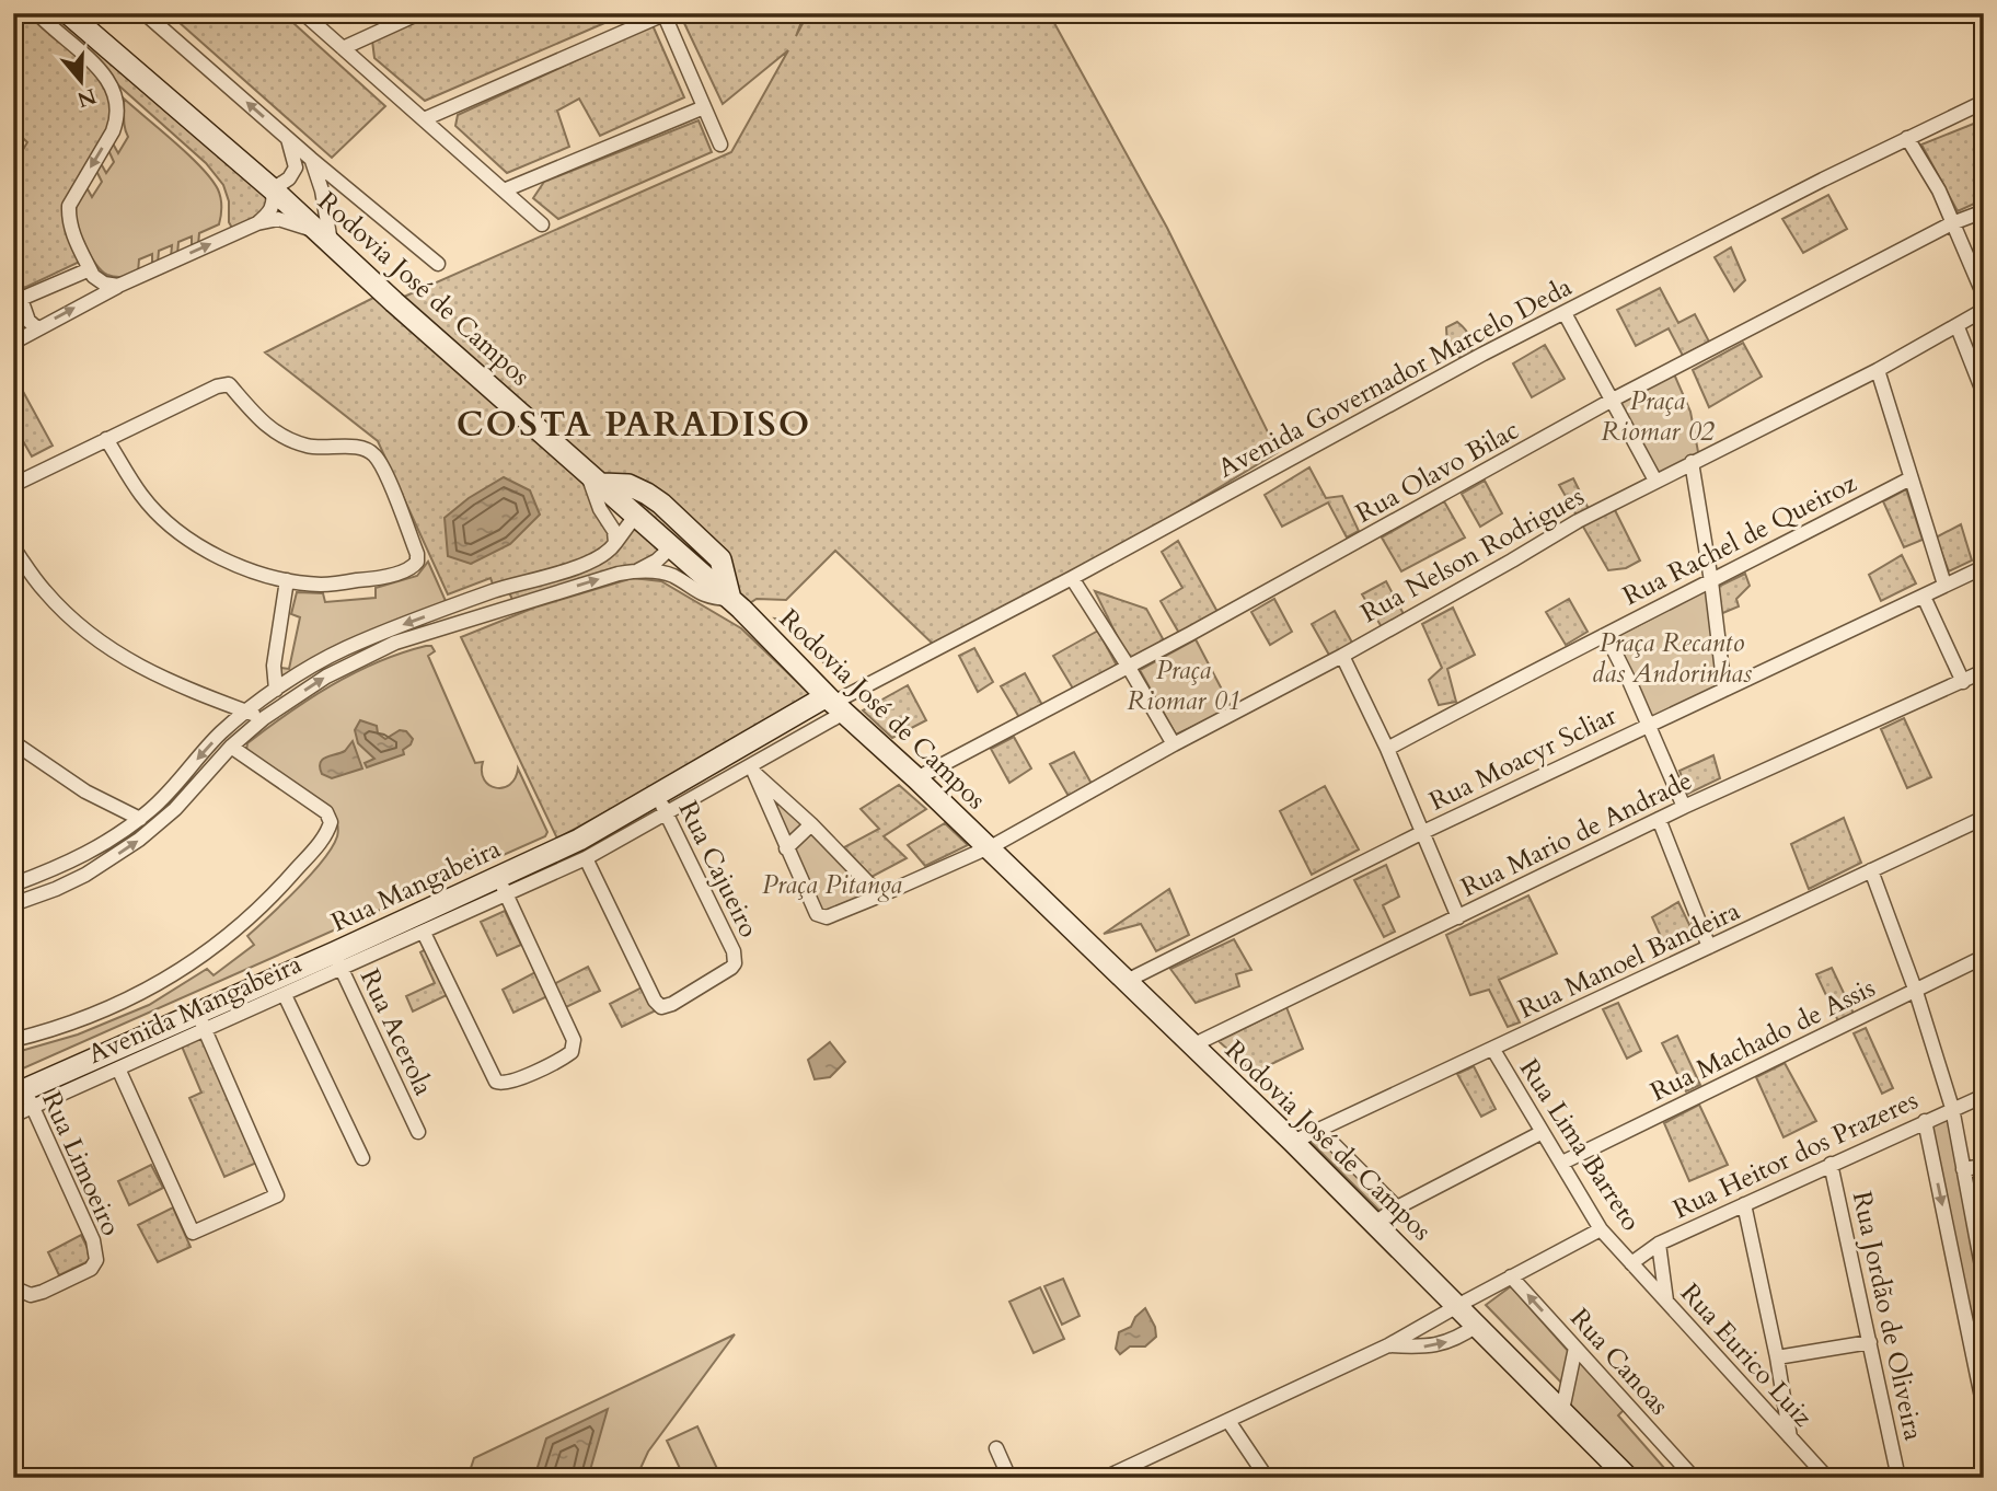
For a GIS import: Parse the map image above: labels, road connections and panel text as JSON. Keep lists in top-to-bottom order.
{
  "streets": {
    "main road": ["Rodovia José de Campos", "Rua Mangabeira"],
    "street": [
      "Avenida Governador Marcelo Deda",
      "Rua Olavo Bilac",
      "Rua Rachel de Queiroz",
      "Rua Nelson Rodrigues",
      "Rua Moacyr Scliar",
      "Rua Mario de Andrade",
      "Rua Cajueiro",
      "Rua Manoel Bandeira",
      "Avenida Mangabeira",
      "Rua Acerola",
      "Rua Machado de Assis",
      "Rua Lima Barreto",
      "Rua Heitor dos Prazeres",
      "Rua Limoeiro",
      "Rua Jordão de Oliveira",
      "Rua Eurico Luiz",
      "Rua Canoas"
    ]
  },
  "crossings": [
    ["Rodovia José de Campos", "Avenida Governador Marcelo Deda"],
    ["Rodovia José de Campos", "Rua Olavo Bilac"],
    ["Rodovia José de Campos", "Rua Nelson Rodrigues"],
    ["Rodovia José de Campos", "Rua Moacyr Scliar"],
    ["Rodovia José de Campos", "Rua Mario de Andrade"],
    ["Rodovia José de Campos", "Rua Mangabeira"],
    ["Rodovia José de Campos", "Rua Manoel Bandeira"],
    ["Rodovia José de Campos", "Avenida Mangabeira"],
    ["Avenida Governador Marcelo Deda", "Rua Mangabeira"],
    ["Avenida Governador Marcelo Deda", "Avenida Mangabeira"],
    ["Rua Cajueiro", "Rua Mangabeira"],
    ["Rua Cajueiro", "Avenida Mangabeira"],
    ["Rua Mangabeira", "Avenida Mangabeira"],
    ["Rua Mangabeira", "Rua Acerola"],
    ["Rua Mangabeira", "Rua Limoeiro"],
    ["Rua Manoel Bandeira", "Rua Lima Barreto"],
    ["Avenida Mangabeira", "Rua Acerola"],
    ["Avenida Mangabeira", "Rua Limoeiro"],
    ["Rua Machado de Assis", "Rua Lima Barreto"],
    ["Rua Lima Barreto", "Rua Heitor dos Prazeres"],
    ["Rua Lima Barreto", "Rua Eurico Luiz"],
    ["Rua Heitor dos Prazeres", "Rua Jordão de Oliveira"],
    ["Rua Heitor dos Prazeres", "Rua Eurico Luiz"]
  ],
  "one_way": ["Rua Canoas"],
  "districts": ["COSTA PARADISO"],
  "parks": [
    "Praça Riomar 02",
    "Praça Recanto das Andorinhas",
    "Praça Riomar 01",
    "Praça Pitanga"
  ],
  "north": "bottom"
}
